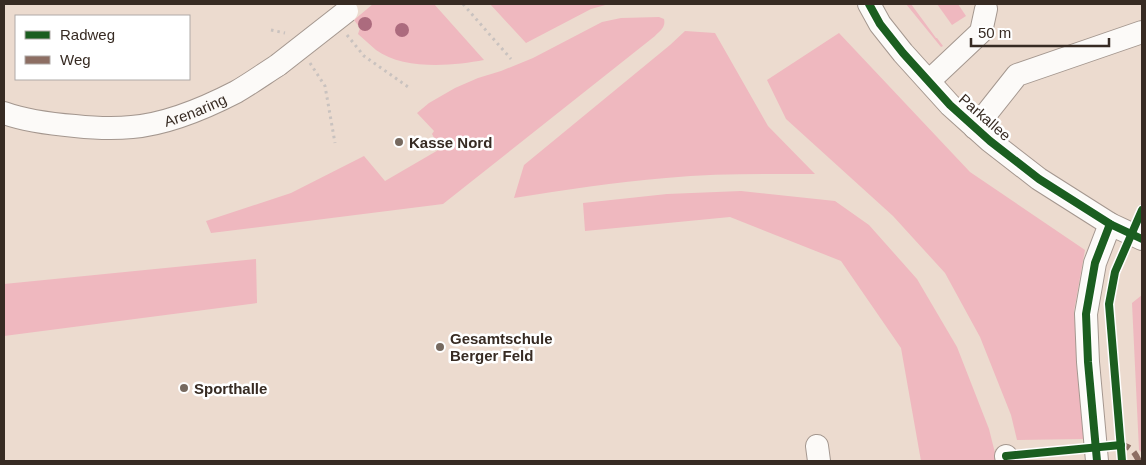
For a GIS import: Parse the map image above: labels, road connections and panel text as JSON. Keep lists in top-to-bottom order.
{
  "streets": {
    "street": ["Arenaring", "Parkallee"]
  },
  "places": ["Kasse Nord", "Gesamtschule Berger Feld", "Sporthalle"],
  "legend": ["Radweg", "Weg"],
  "scale_bar": "50 m"
}
